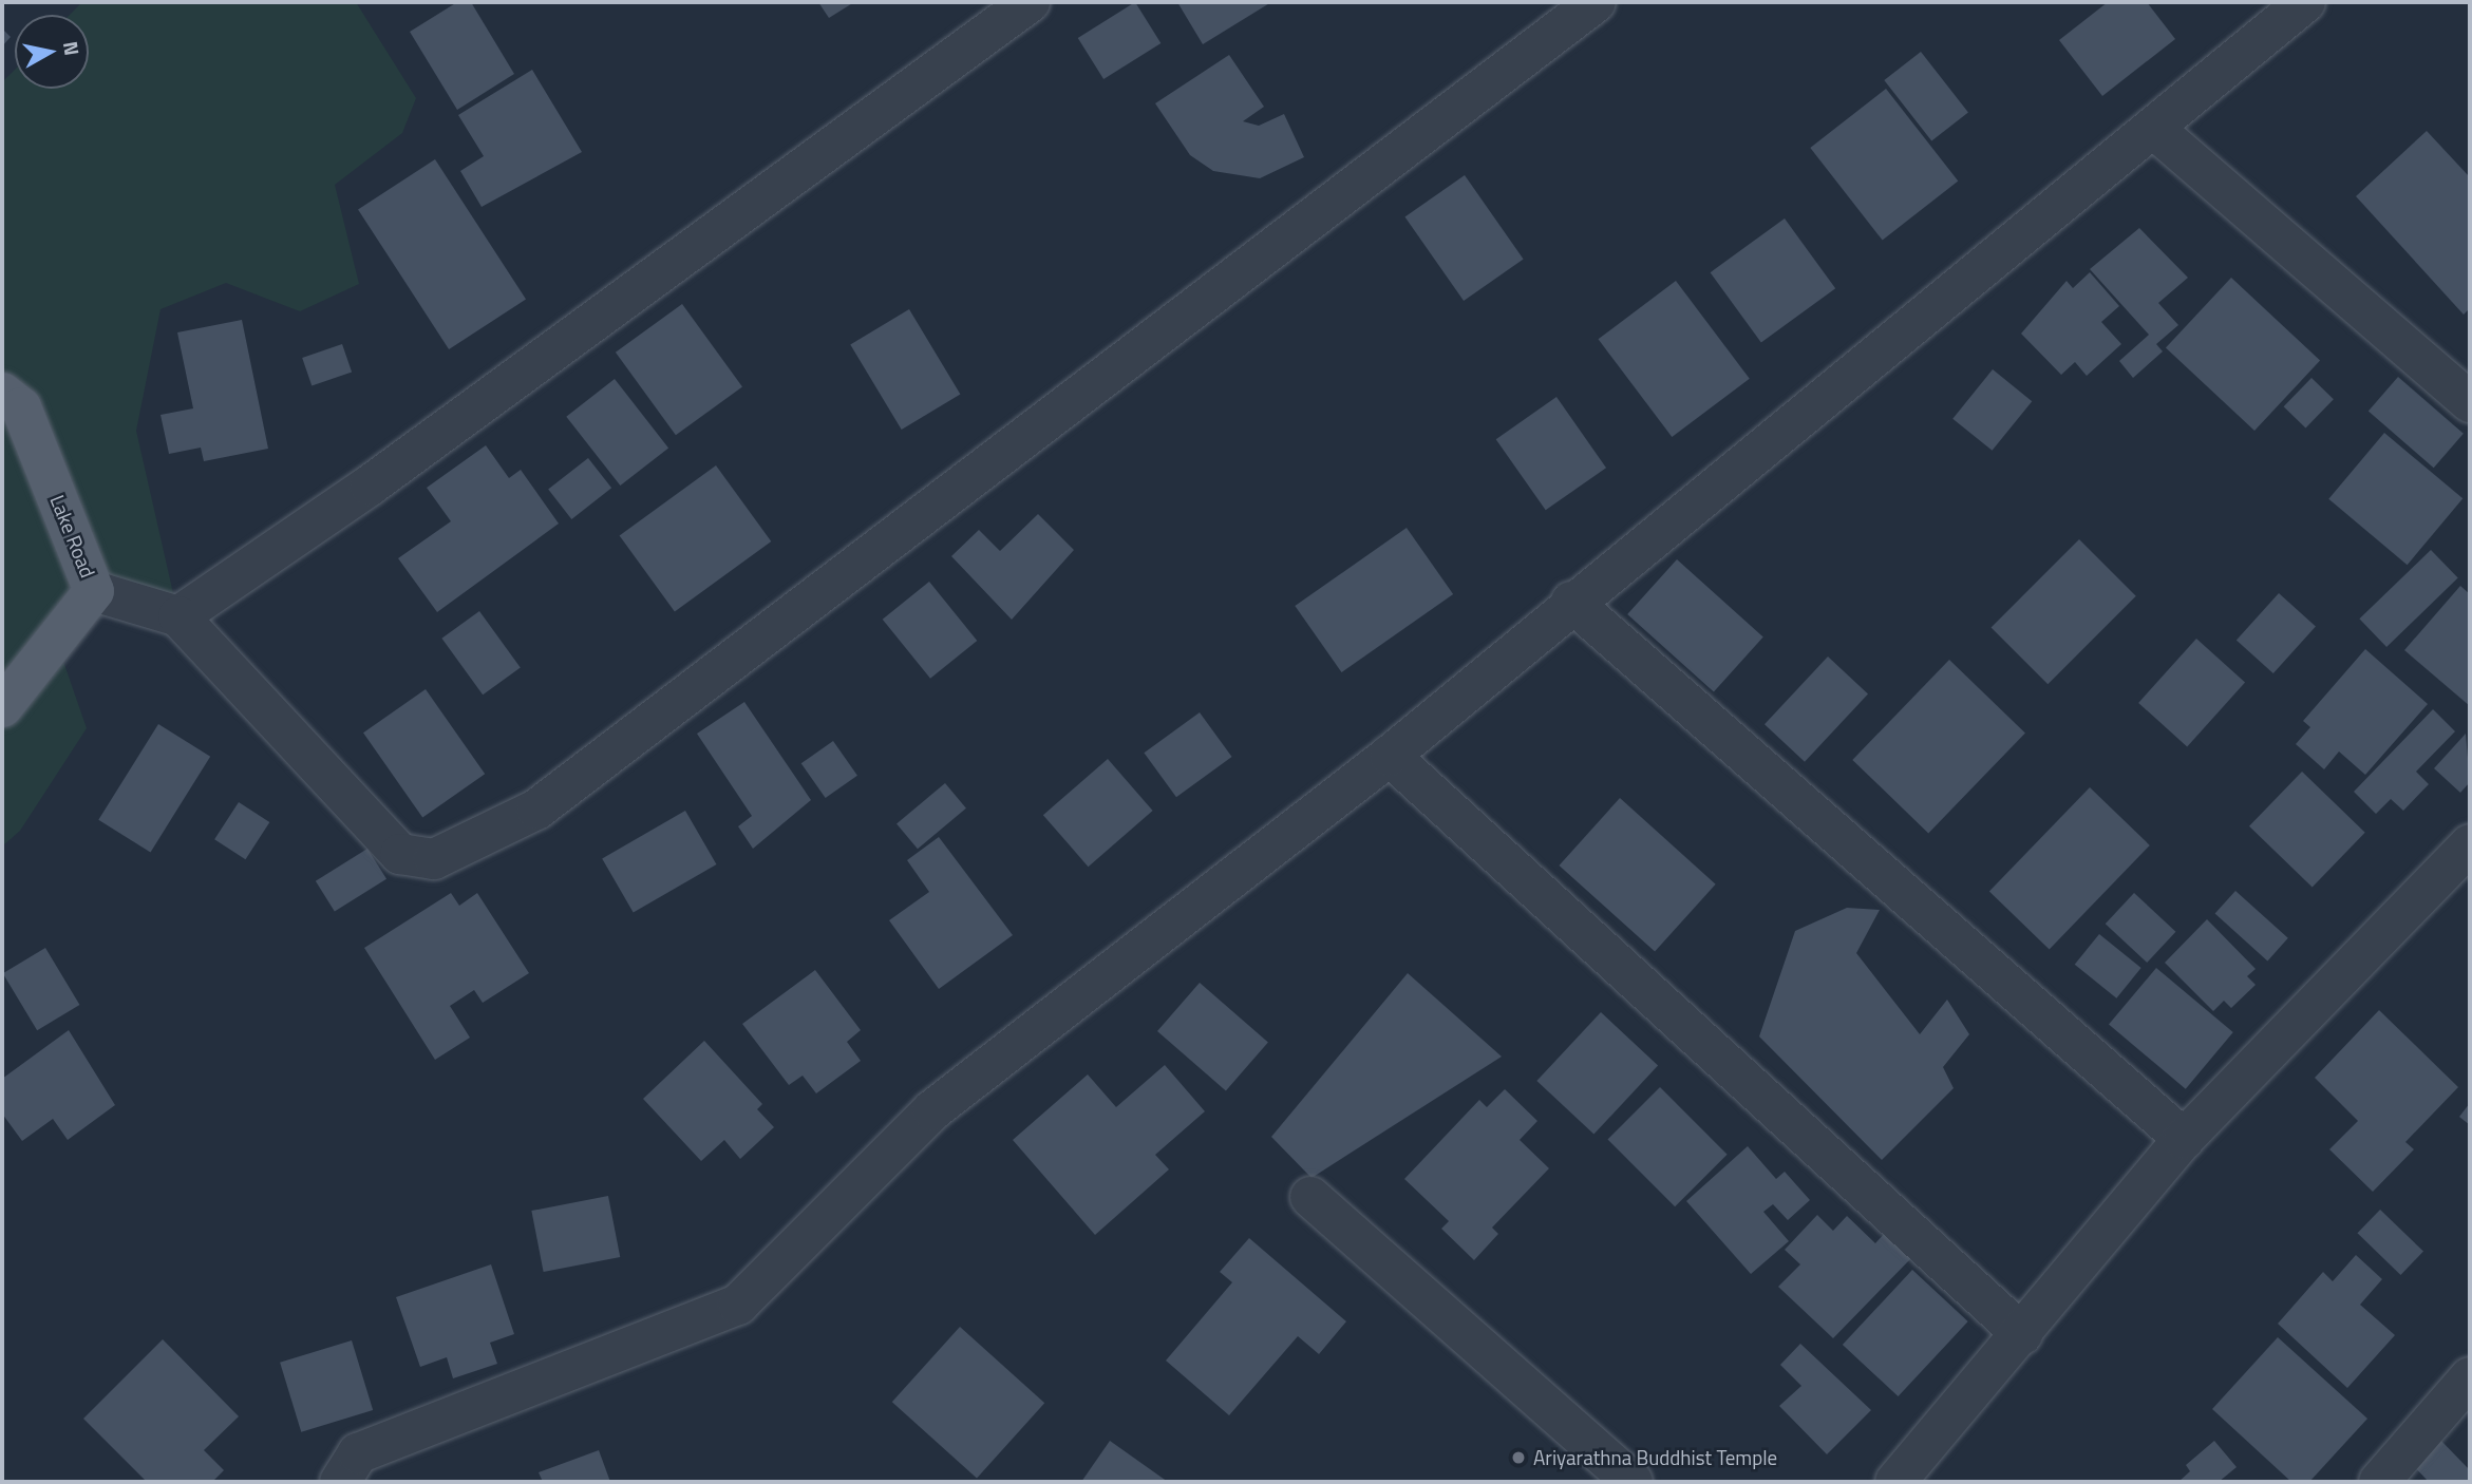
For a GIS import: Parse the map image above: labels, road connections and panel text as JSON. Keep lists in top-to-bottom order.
{
  "streets": {
    "main road": ["Lake Road"]
  },
  "places": ["Ariyarathna Buddhist Temple"],
  "north": "right"
}
